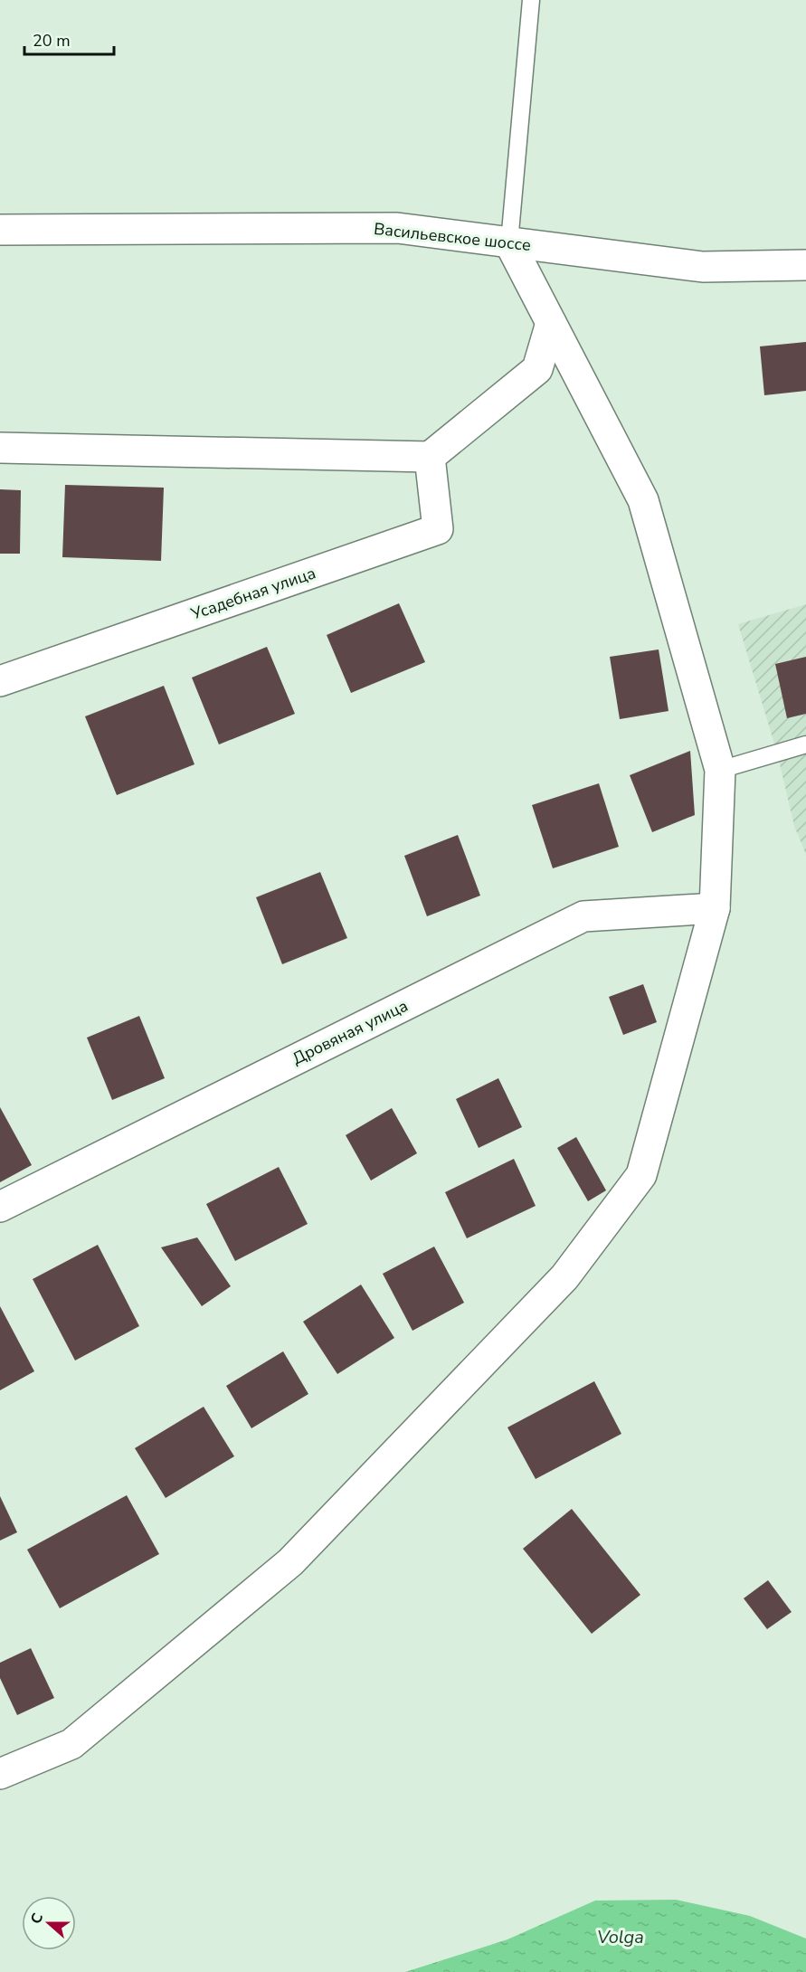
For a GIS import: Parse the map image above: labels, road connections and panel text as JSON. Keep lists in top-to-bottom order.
{
  "streets": {
    "street": ["Васильевское шоссе", "Усадебная улица", "Дровяная улица"]
  },
  "water": ["Volga"],
  "scale_bar": "20 m",
  "north": "left"
}
